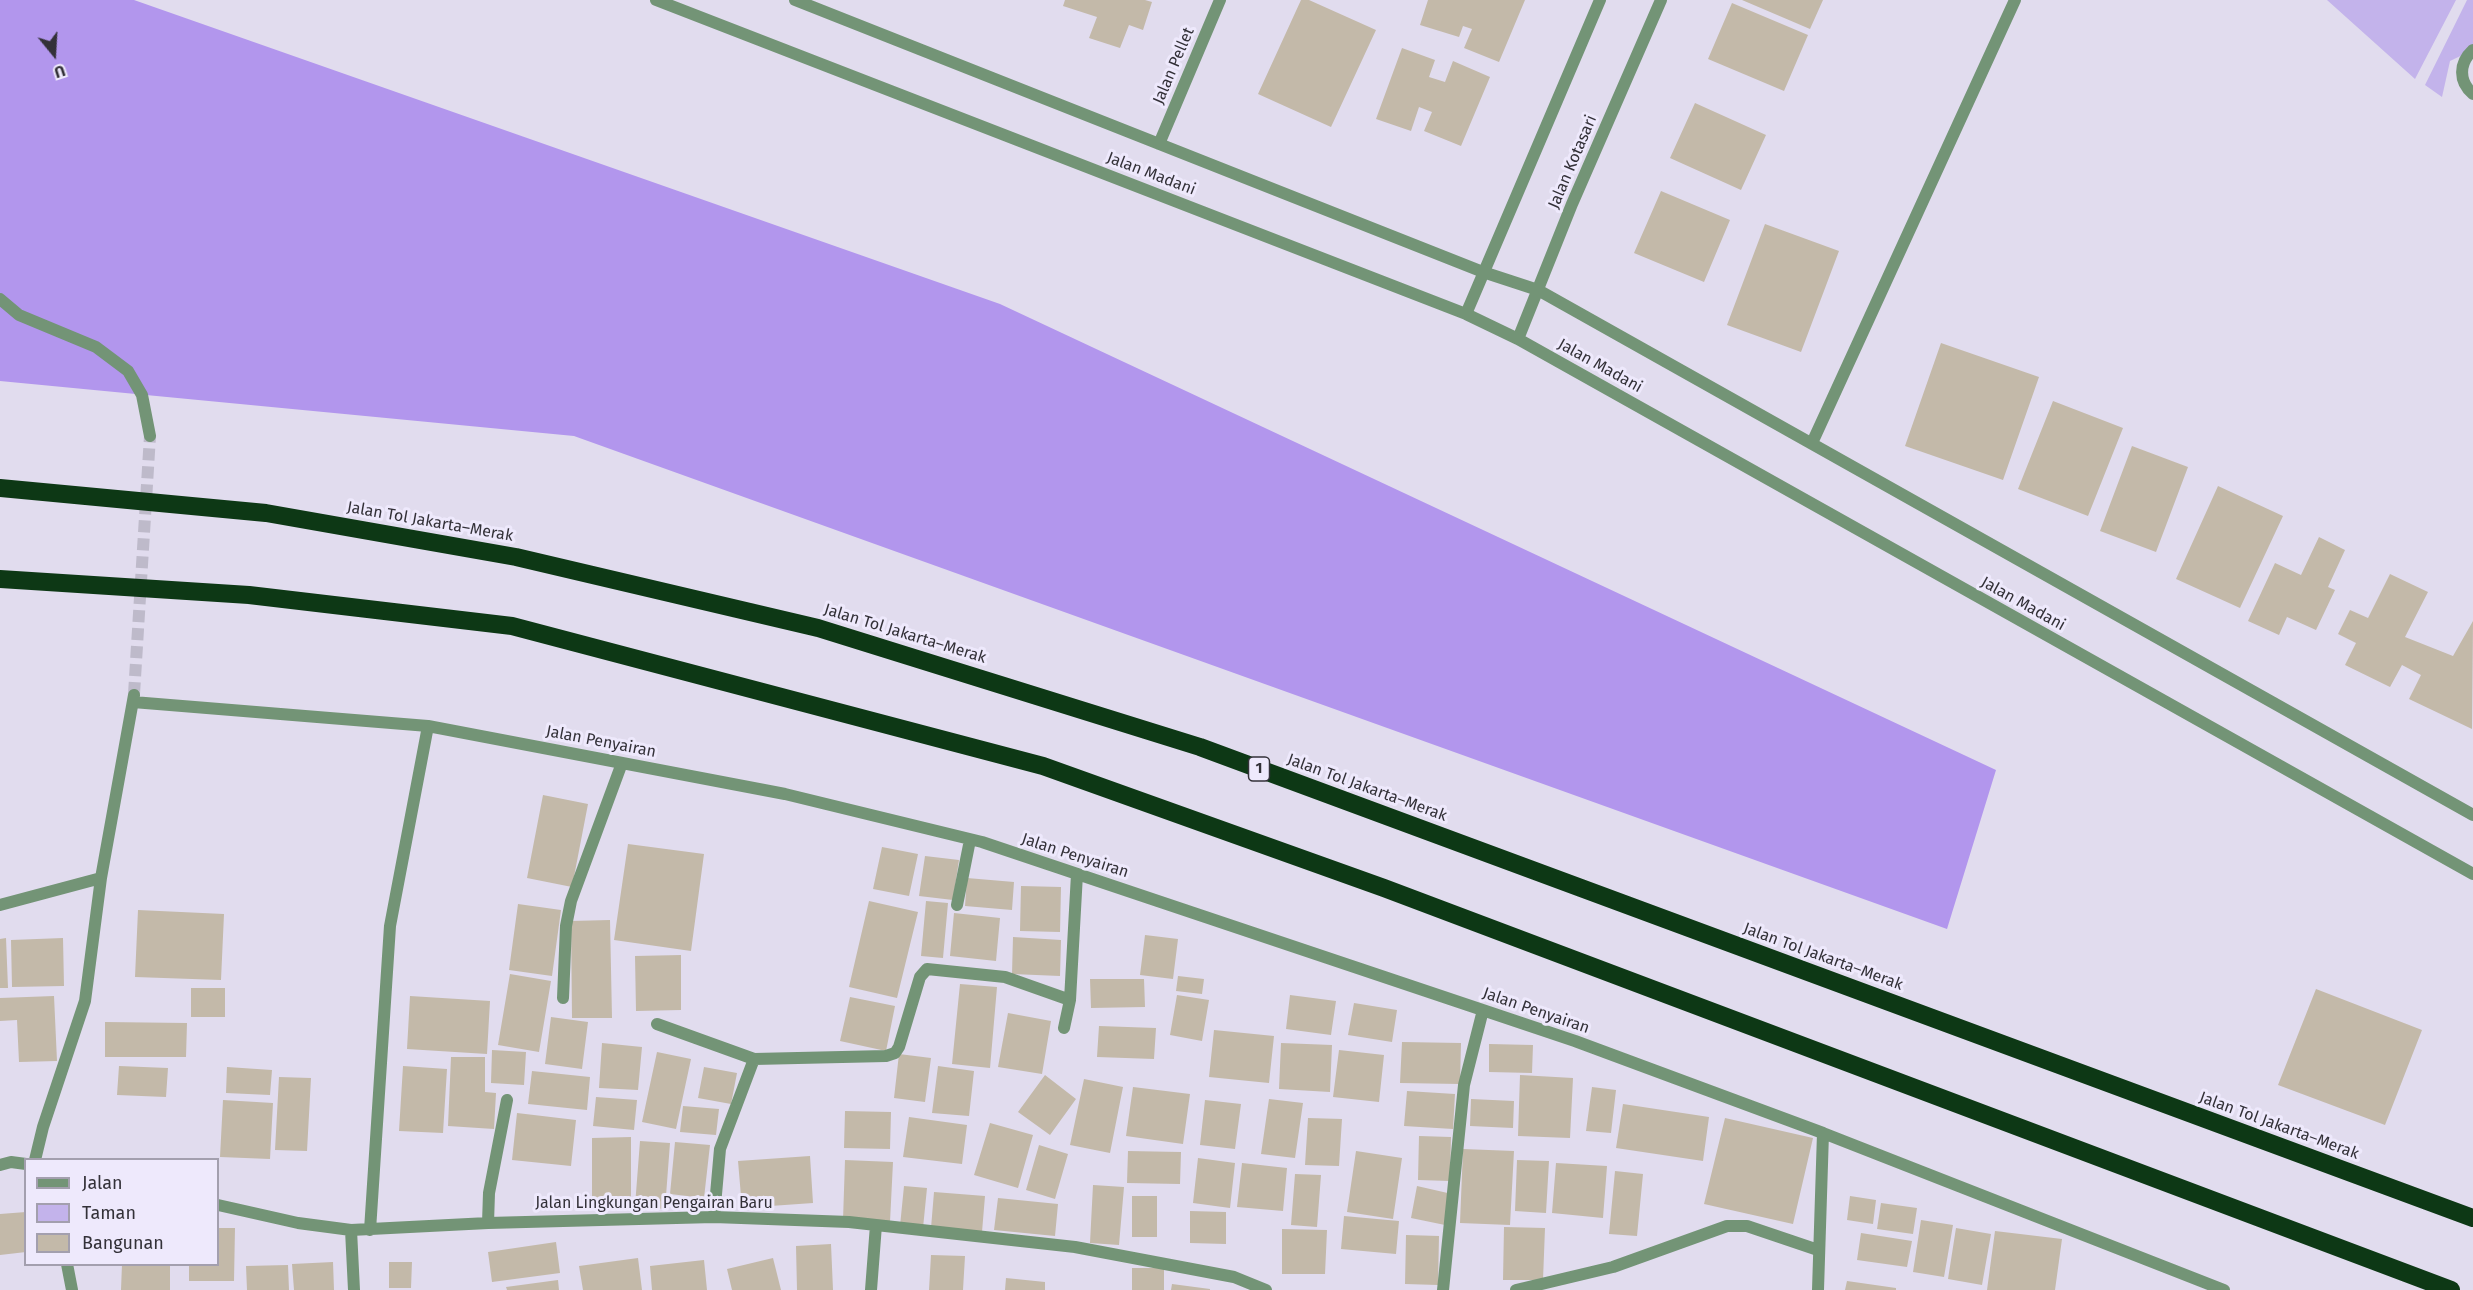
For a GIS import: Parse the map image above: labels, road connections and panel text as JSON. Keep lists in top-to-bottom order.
{
  "streets": {
    "highway": ["Jalan Tol Jakarta–Merak", "1"],
    "street": [
      "Jalan Pellet",
      "Jalan Kotasari",
      "Jalan Madani",
      "Jalan Penyairan",
      "Jalan Lingkungan Pengairan Baru"
    ]
  },
  "crossings": [
    ["Jalan Pellet", "Jalan Madani"],
    ["Jalan Kotasari", "Jalan Madani"]
  ],
  "legend": ["Jalan", "Taman", "Bangunan"],
  "north": "bottom"
}
